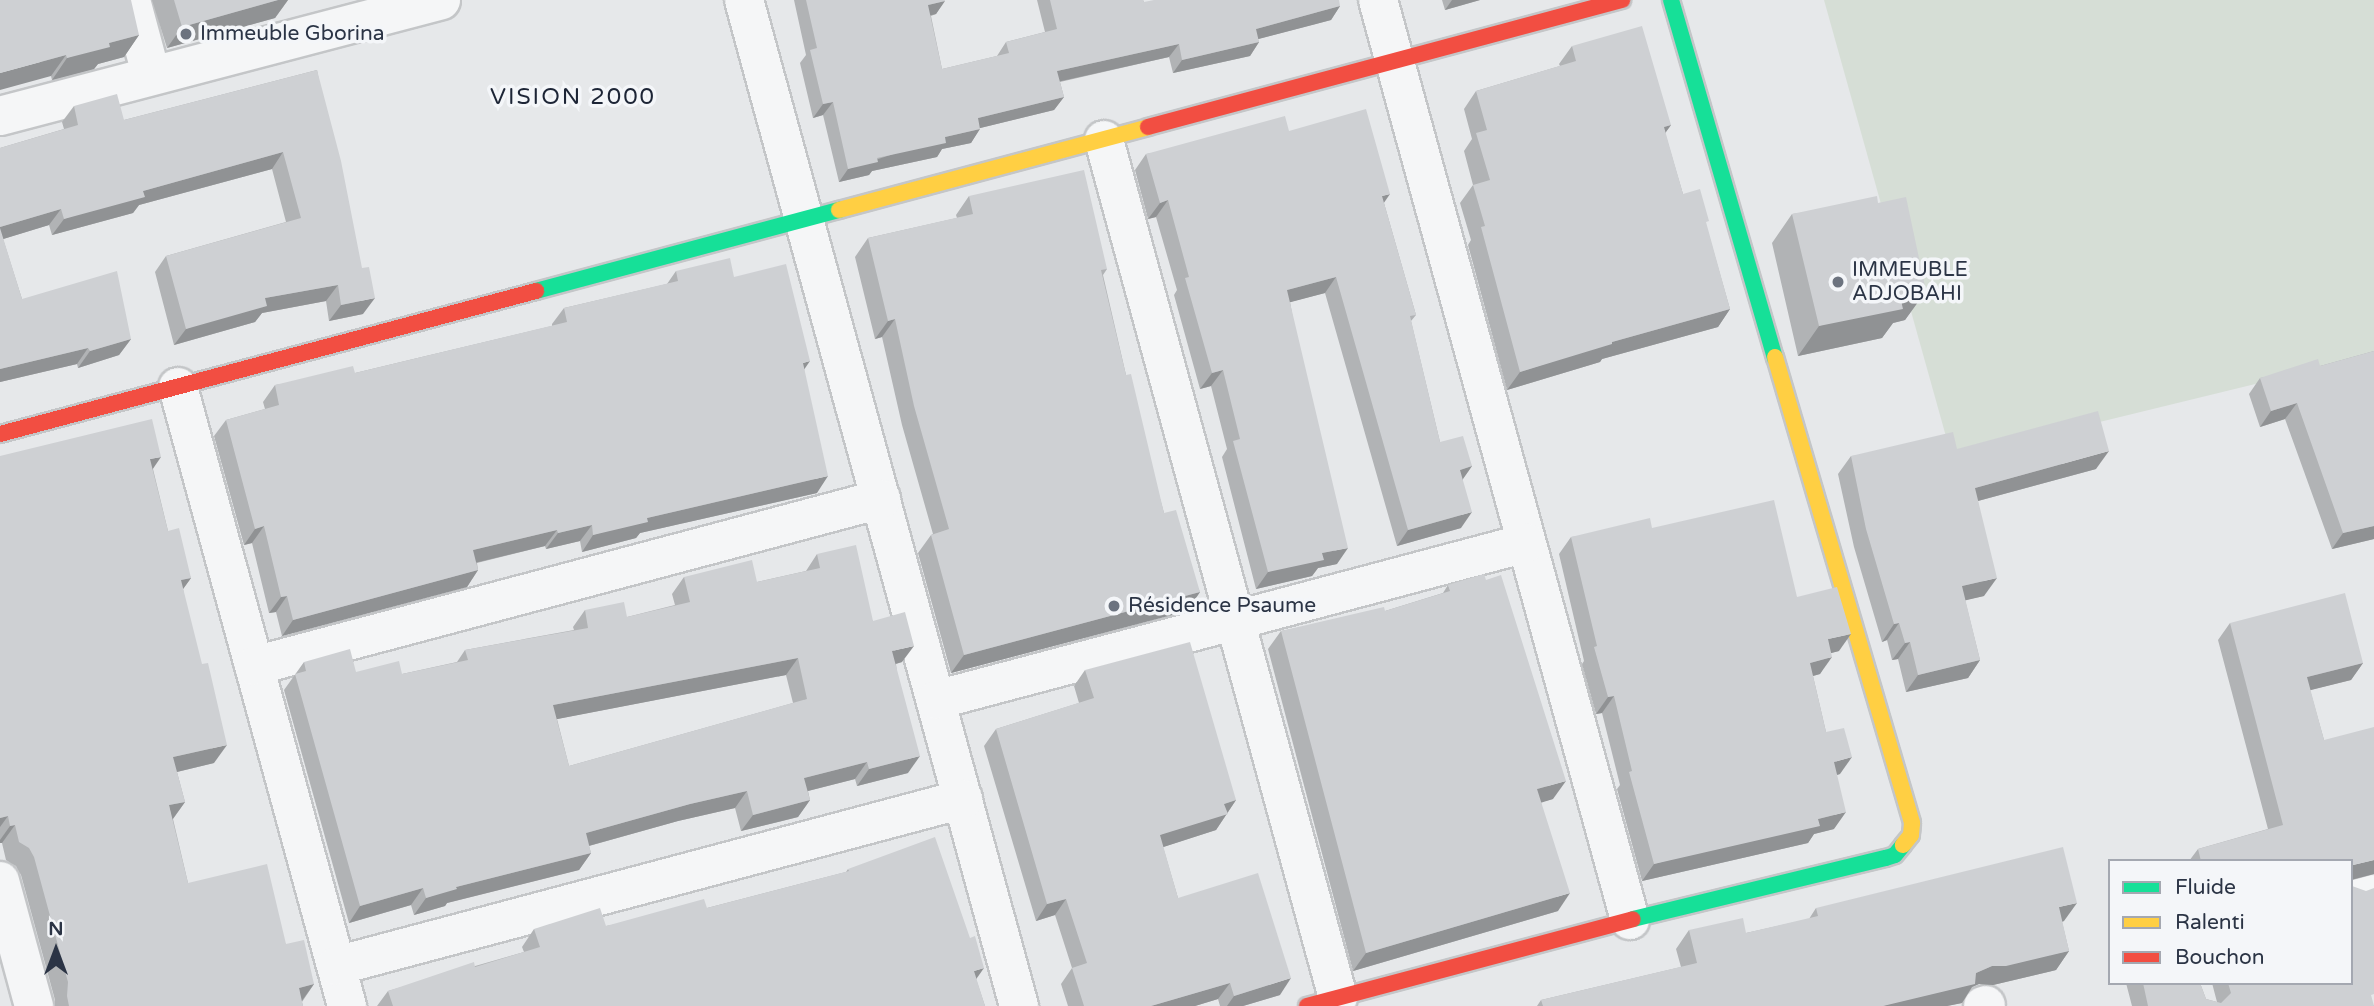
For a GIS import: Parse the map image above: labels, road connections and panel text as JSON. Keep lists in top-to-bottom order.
{
  "districts": ["VISION 2000"],
  "places": ["Immeuble Gborina", "IMMEUBLE ADJOBAHI", "Résidence Psaume"],
  "legend": ["Fluide", "Ralenti", "Bouchon"],
  "north": "top"
}
